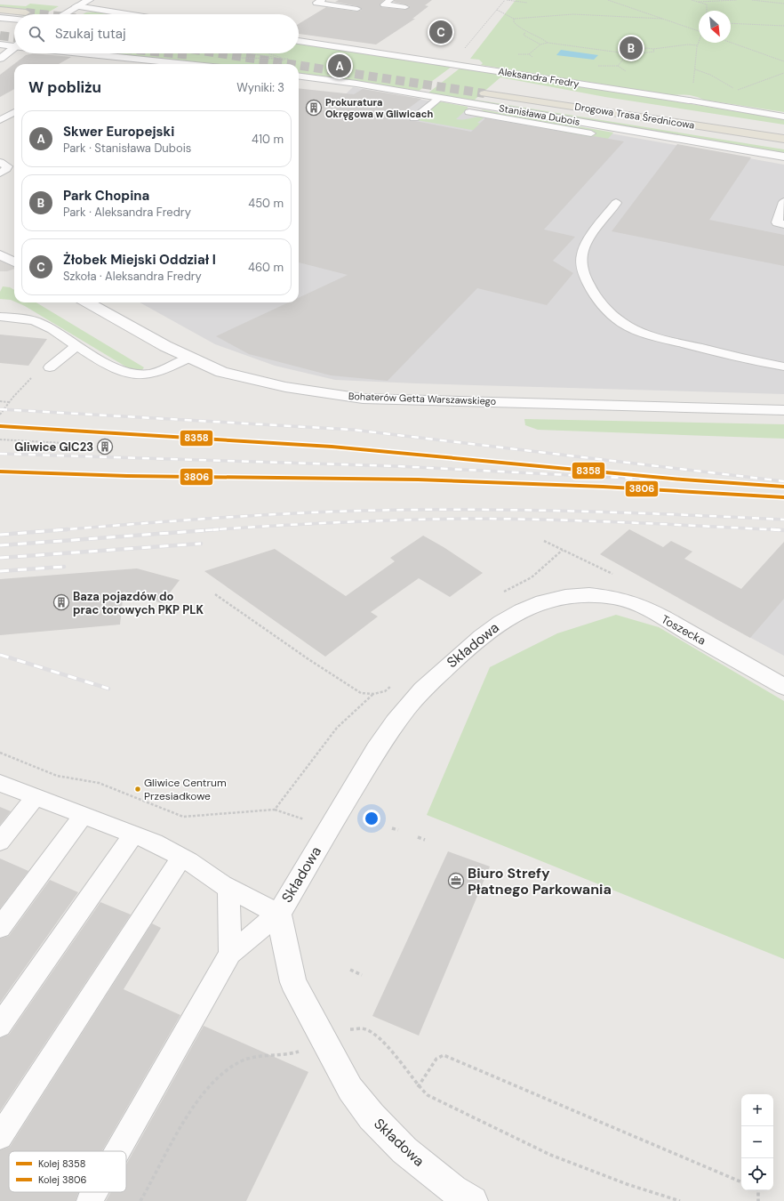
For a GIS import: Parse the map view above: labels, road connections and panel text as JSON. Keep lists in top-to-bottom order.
{
  "streets": {
    "main road": ["Drogowa Trasa Średnicowa"],
    "street": [
      "Aleksandra Fredry",
      "Stanisława Dubois",
      "Bohaterów Getta Warszawskiego",
      "Toszecka",
      "Składowa"
    ]
  },
  "crossings": [
    ["Toszecka", "Składowa"]
  ],
  "places": {
    "building": ["Prokuratura Okręgowa w Gliwicach", "Gliwice GlC23", "Baza pojazdów do prac torowych PKP PLK"],
    "other": ["Gliwice Centrum Przesiadkowe"],
    "office": ["Biuro Strefy Płatnego Parkowania"]
  },
  "lines": ["rail line 8358", "rail line 3806"],
  "legend": ["Kolej 8358", "Kolej 3806"],
  "north": "bottom right",
  "page": {
    "search": "Szukaj tutaj",
    "pins": ["C", "B", "A"],
    "heading": ["W pobliżu", "Wyniki: 3"],
    "list": [
      {
        "mark": "A",
        "name": "Skwer Europejski",
        "note": "Park · Stanisława Dubois",
        "value": "410 m"
      },
      {
        "mark": "B",
        "name": "Park Chopina",
        "note": "Park · Aleksandra Fredry",
        "value": "450 m"
      },
      {
        "mark": "C",
        "name": "Żłobek Miejski Oddział I",
        "note": "Szkoła · Aleksandra Fredry",
        "value": "460 m"
      }
    ],
    "map_buttons": ["+", "−"]
  }
}
